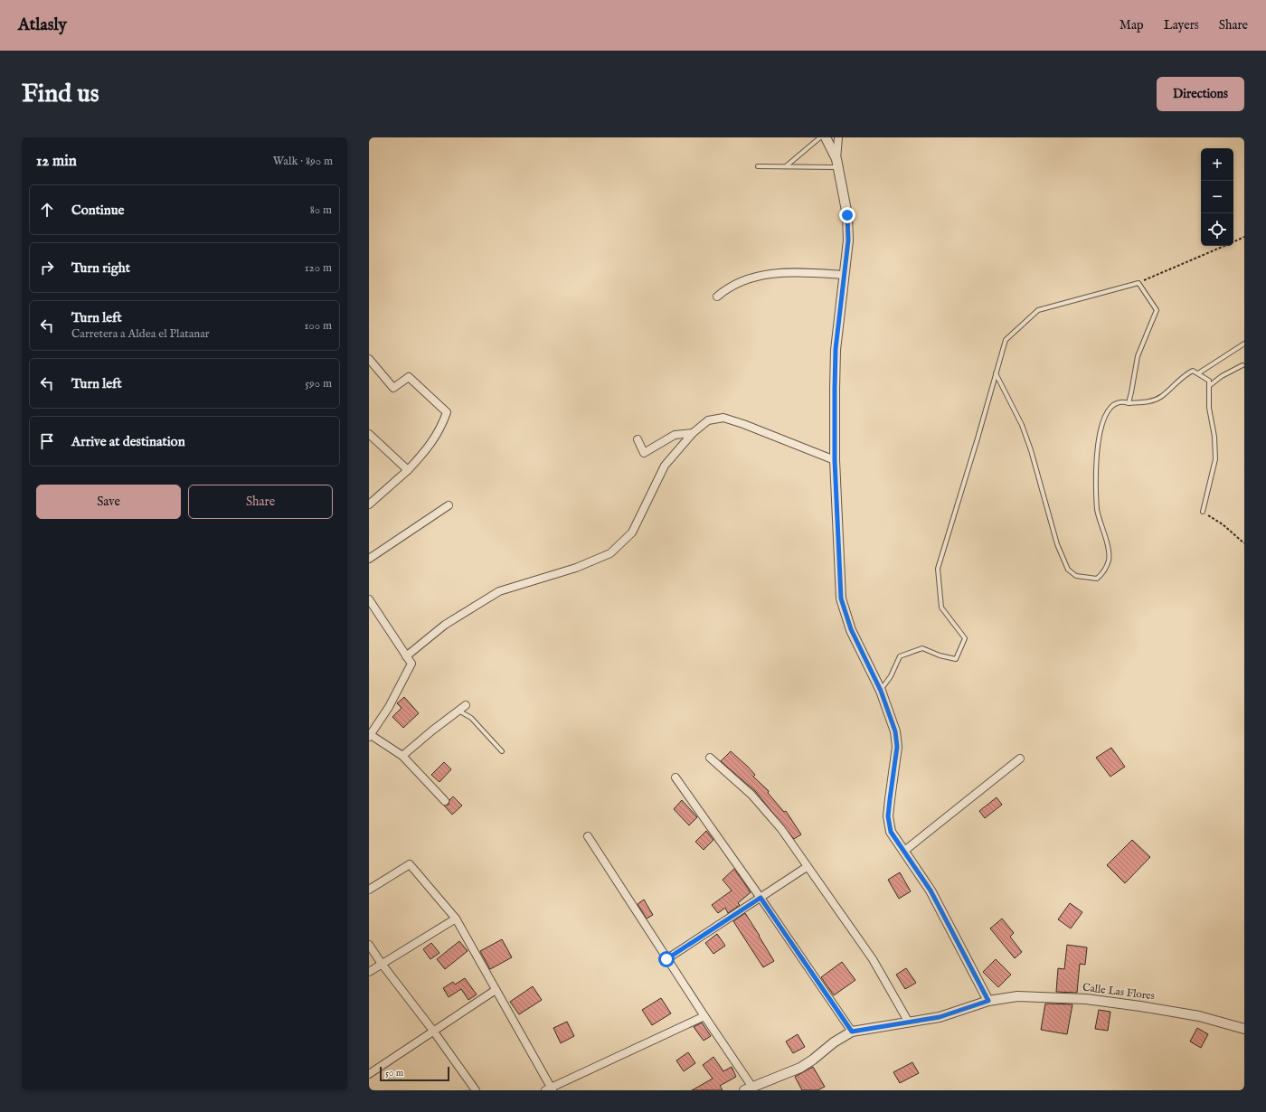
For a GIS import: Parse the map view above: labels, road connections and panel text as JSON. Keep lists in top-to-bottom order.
{
  "streets": {
    "street": ["Calle Las Flores"]
  },
  "scale_bar": "50 m",
  "page": {
    "header": "Atlasly",
    "nav": ["Map", "Layers", "Share"],
    "buttons": [
      "Directions",
      ["Save", "Share"]
    ],
    "title": "Find us",
    "heading": ["12 min", "Walk · 890 m"],
    "map_buttons": ["+", "−"],
    "list": [
      ["Continue", "80 m"],
      ["Turn right", "120 m"],
      ["Turn left", "Carretera a Aldea el Platanar", "100 m"],
      ["Turn left", "590 m"],
      "Arrive at destination"
    ],
    "scale": "50 m"
  }
}
